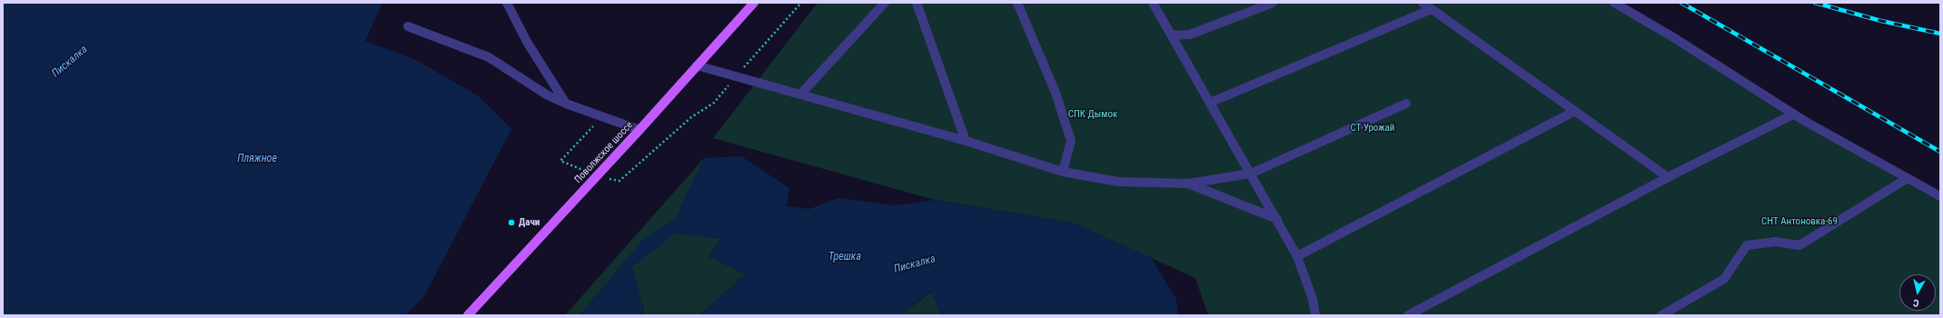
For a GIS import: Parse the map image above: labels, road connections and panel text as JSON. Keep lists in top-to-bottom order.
{
  "streets": {
    "main road": ["Поволжское шоссе"]
  },
  "water": ["Пискалка", "Пляжное", "Трешка"],
  "parks": ["СПК Дымок", "СТ Урожай", "СНТ Антоновка-69"],
  "places": ["Дачи"],
  "north": "bottom"
}
